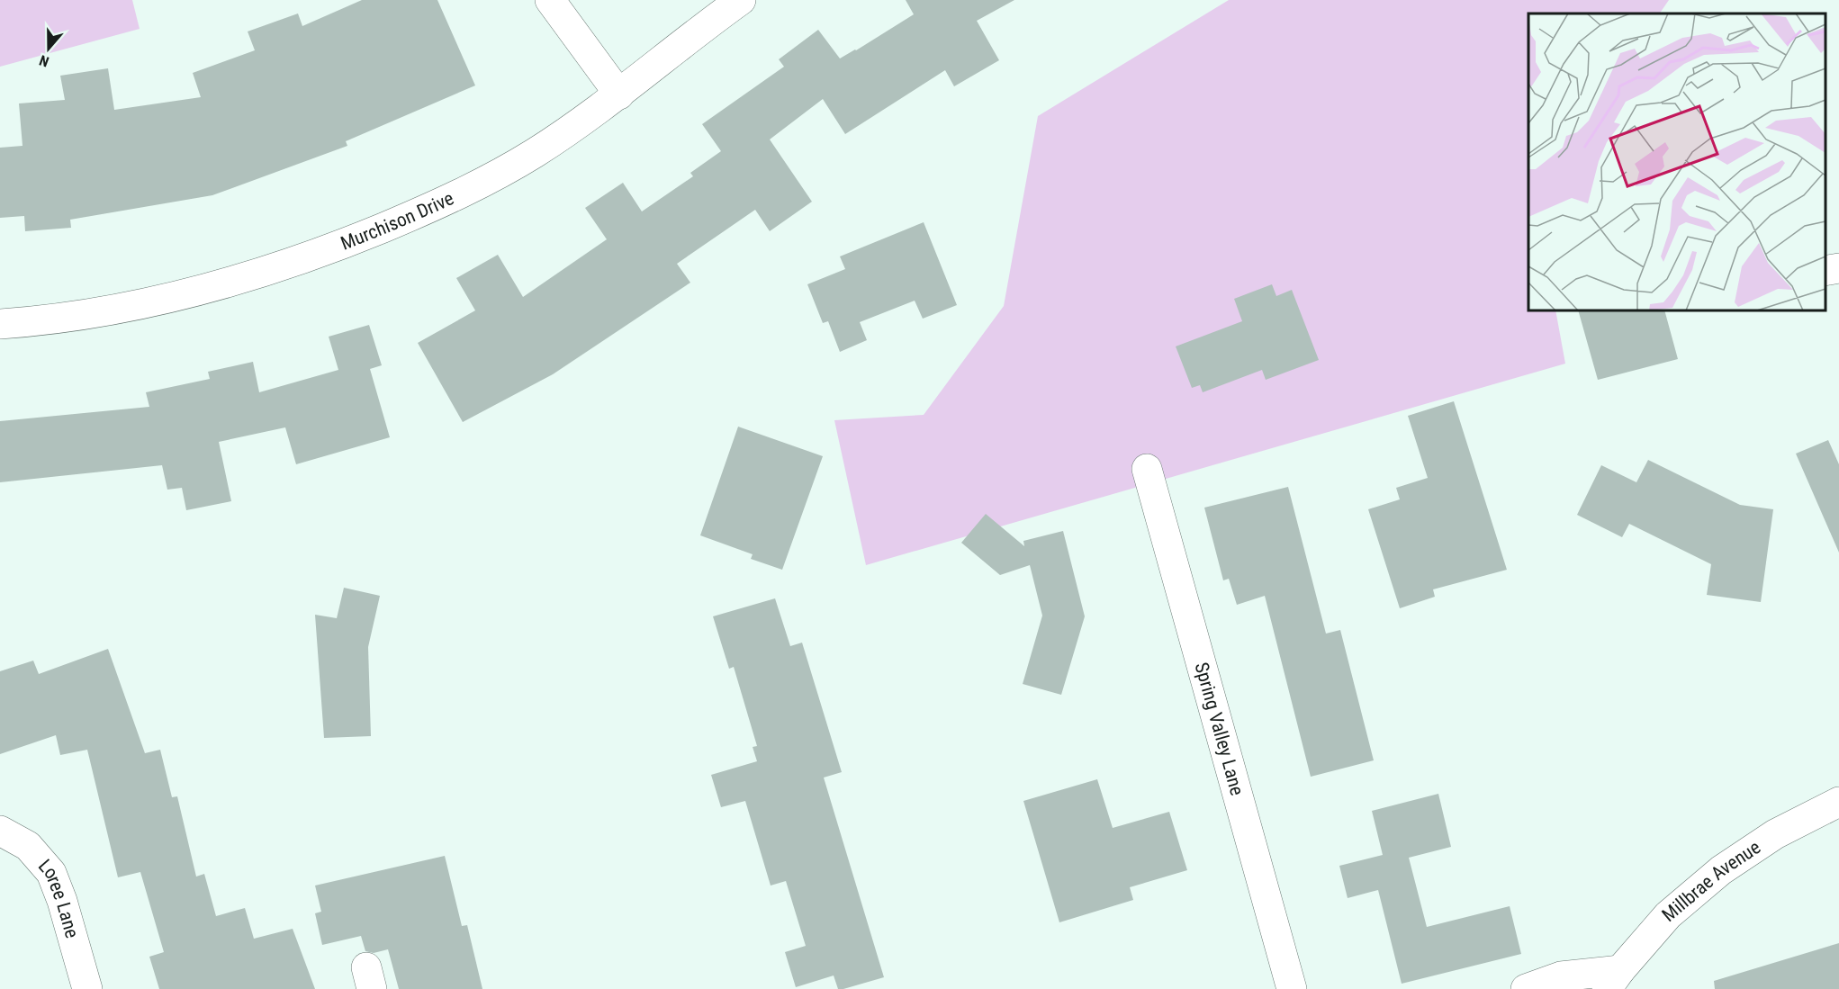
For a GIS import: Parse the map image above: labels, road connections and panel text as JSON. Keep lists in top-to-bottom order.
{
  "streets": {
    "street": [
      "Murchison Drive",
      "Spring Valley Lane",
      "Millbrae Avenue",
      "Loree Lane"
    ]
  },
  "north": "bottom"
}
